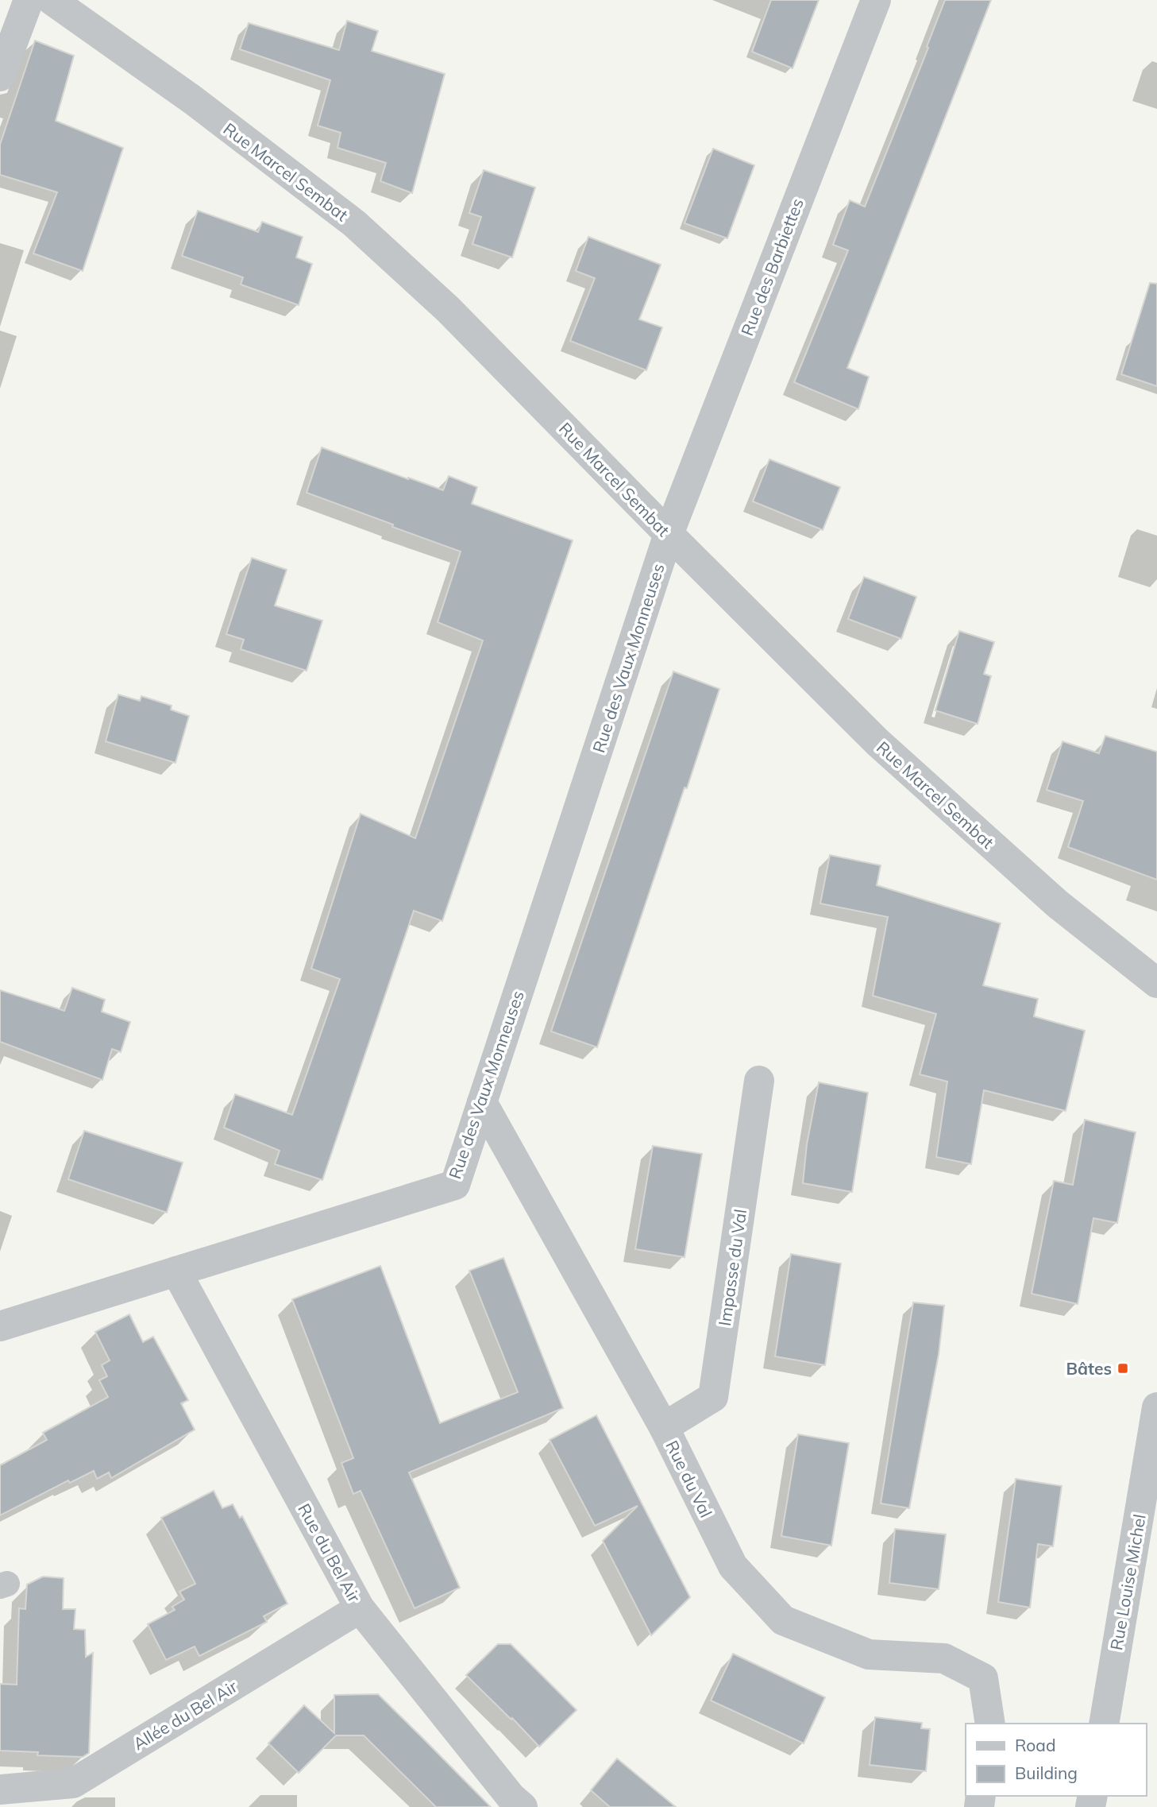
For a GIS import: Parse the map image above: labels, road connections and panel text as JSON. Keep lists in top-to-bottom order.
{
  "streets": {
    "street": [
      "Rue Marcel Sembat",
      "Rue des Barbiettes",
      "Rue des Vaux Monneuses",
      "Impasse du Val",
      "Rue du Val",
      "Rue du Bel Air",
      "Rue Louise Michel",
      "Allée du Bel Air"
    ]
  },
  "crossings": [
    ["Rue Marcel Sembat", "Rue des Barbiettes"],
    ["Rue Marcel Sembat", "Rue des Vaux Monneuses"],
    ["Rue des Barbiettes", "Rue des Vaux Monneuses"],
    ["Rue des Vaux Monneuses", "Rue du Val"],
    ["Rue des Vaux Monneuses", "Rue du Bel Air"],
    ["Impasse du Val", "Rue du Val"],
    ["Rue du Bel Air", "Allée du Bel Air"]
  ],
  "places": {
    "transit": ["Bâtes"]
  },
  "legend": ["Road", "Building"]
}
